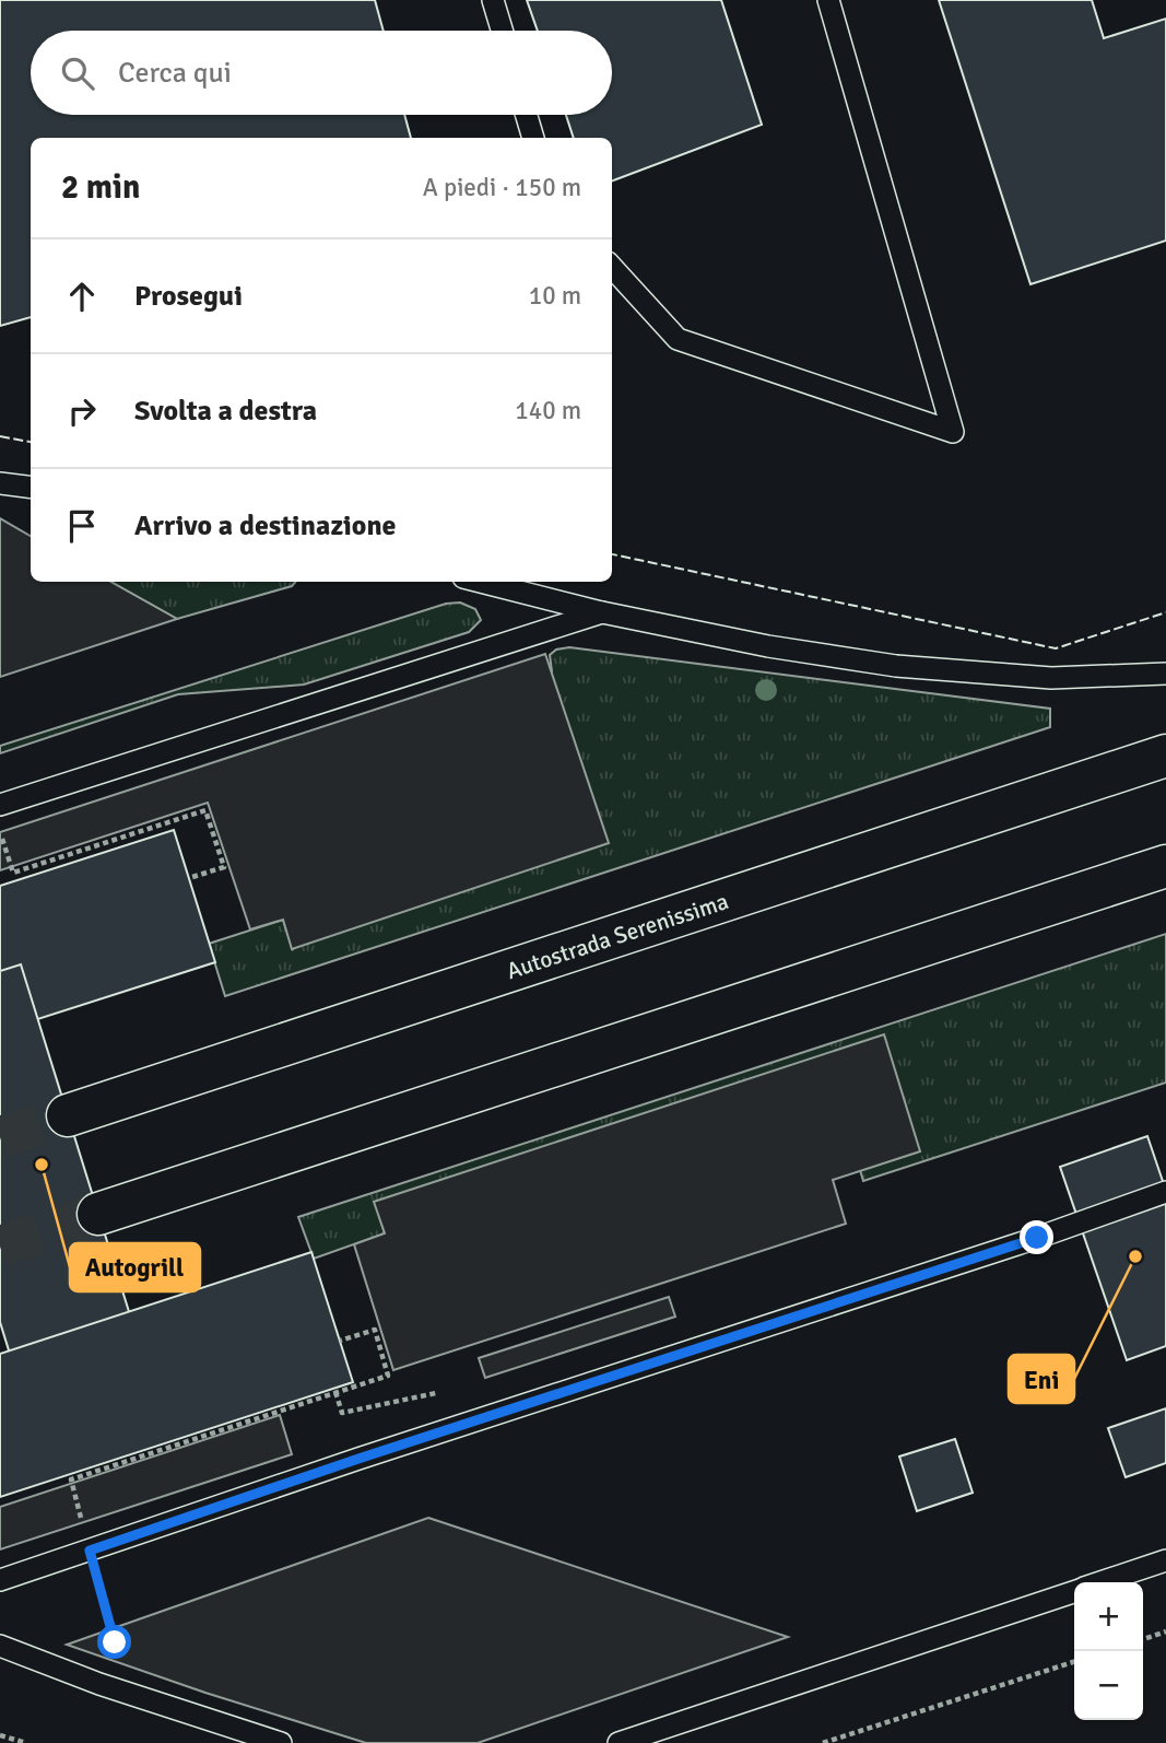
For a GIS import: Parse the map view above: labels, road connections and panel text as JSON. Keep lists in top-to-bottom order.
{
  "streets": {
    "highway": ["Autostrada Serenissima"]
  },
  "places": ["Autogrill", "Eni"],
  "page": {
    "search": "Cerca qui",
    "heading": ["2 min", "A piedi · 150 m"],
    "list": [
      ["Prosegui", "10 m"],
      ["Svolta a destra", "140 m"],
      "Arrivo a destinazione"
    ],
    "map_buttons": ["+", "−"]
  }
}
